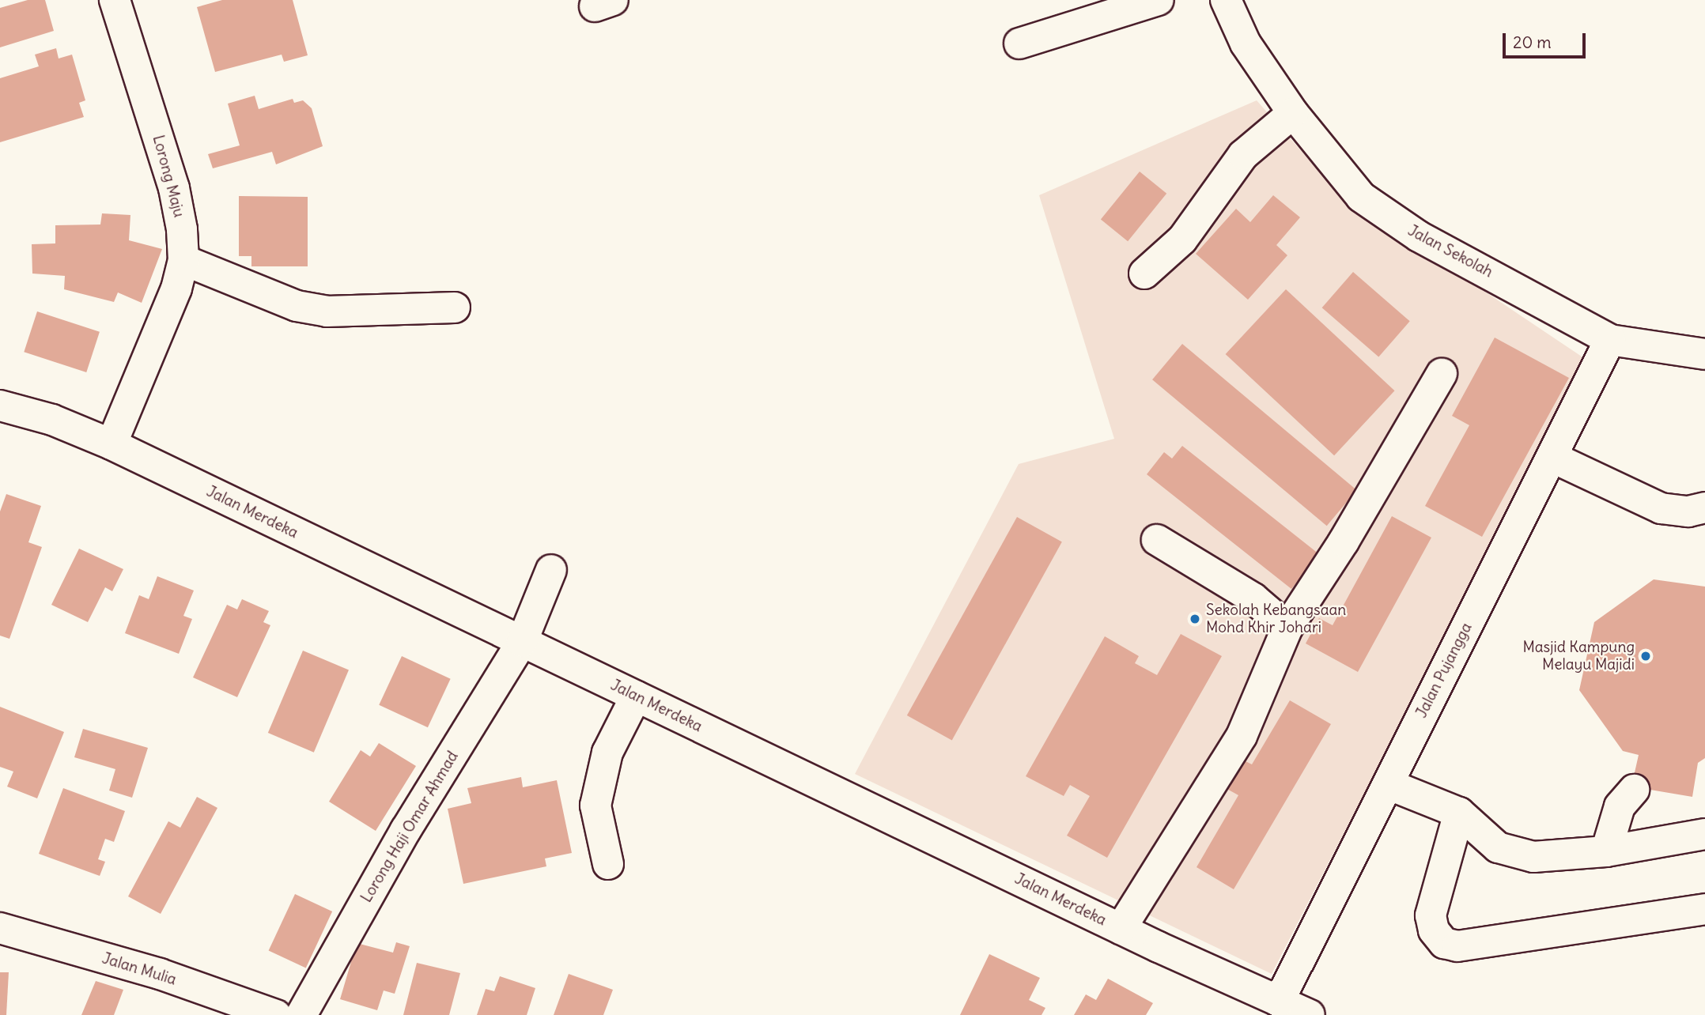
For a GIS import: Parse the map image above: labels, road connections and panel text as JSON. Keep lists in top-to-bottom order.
{
  "streets": {
    "street": [
      "Lorong Maju",
      "Jalan Sekolah",
      "Jalan Merdeka",
      "Jalan Pujangga",
      "Lorong Haji Omar Ahmad",
      "Jalan Mulia"
    ]
  },
  "crossings": [
    ["Lorong Maju", "Jalan Merdeka"],
    ["Jalan Sekolah", "Jalan Pujangga"],
    ["Jalan Merdeka", "Jalan Pujangga"],
    ["Jalan Merdeka", "Lorong Haji Omar Ahmad"]
  ],
  "places": ["Sekolah Kebangsaan Mohd Khir Johari", "Masjid Kampung Melayu Majidi"],
  "scale_bar": "20 m"
}
